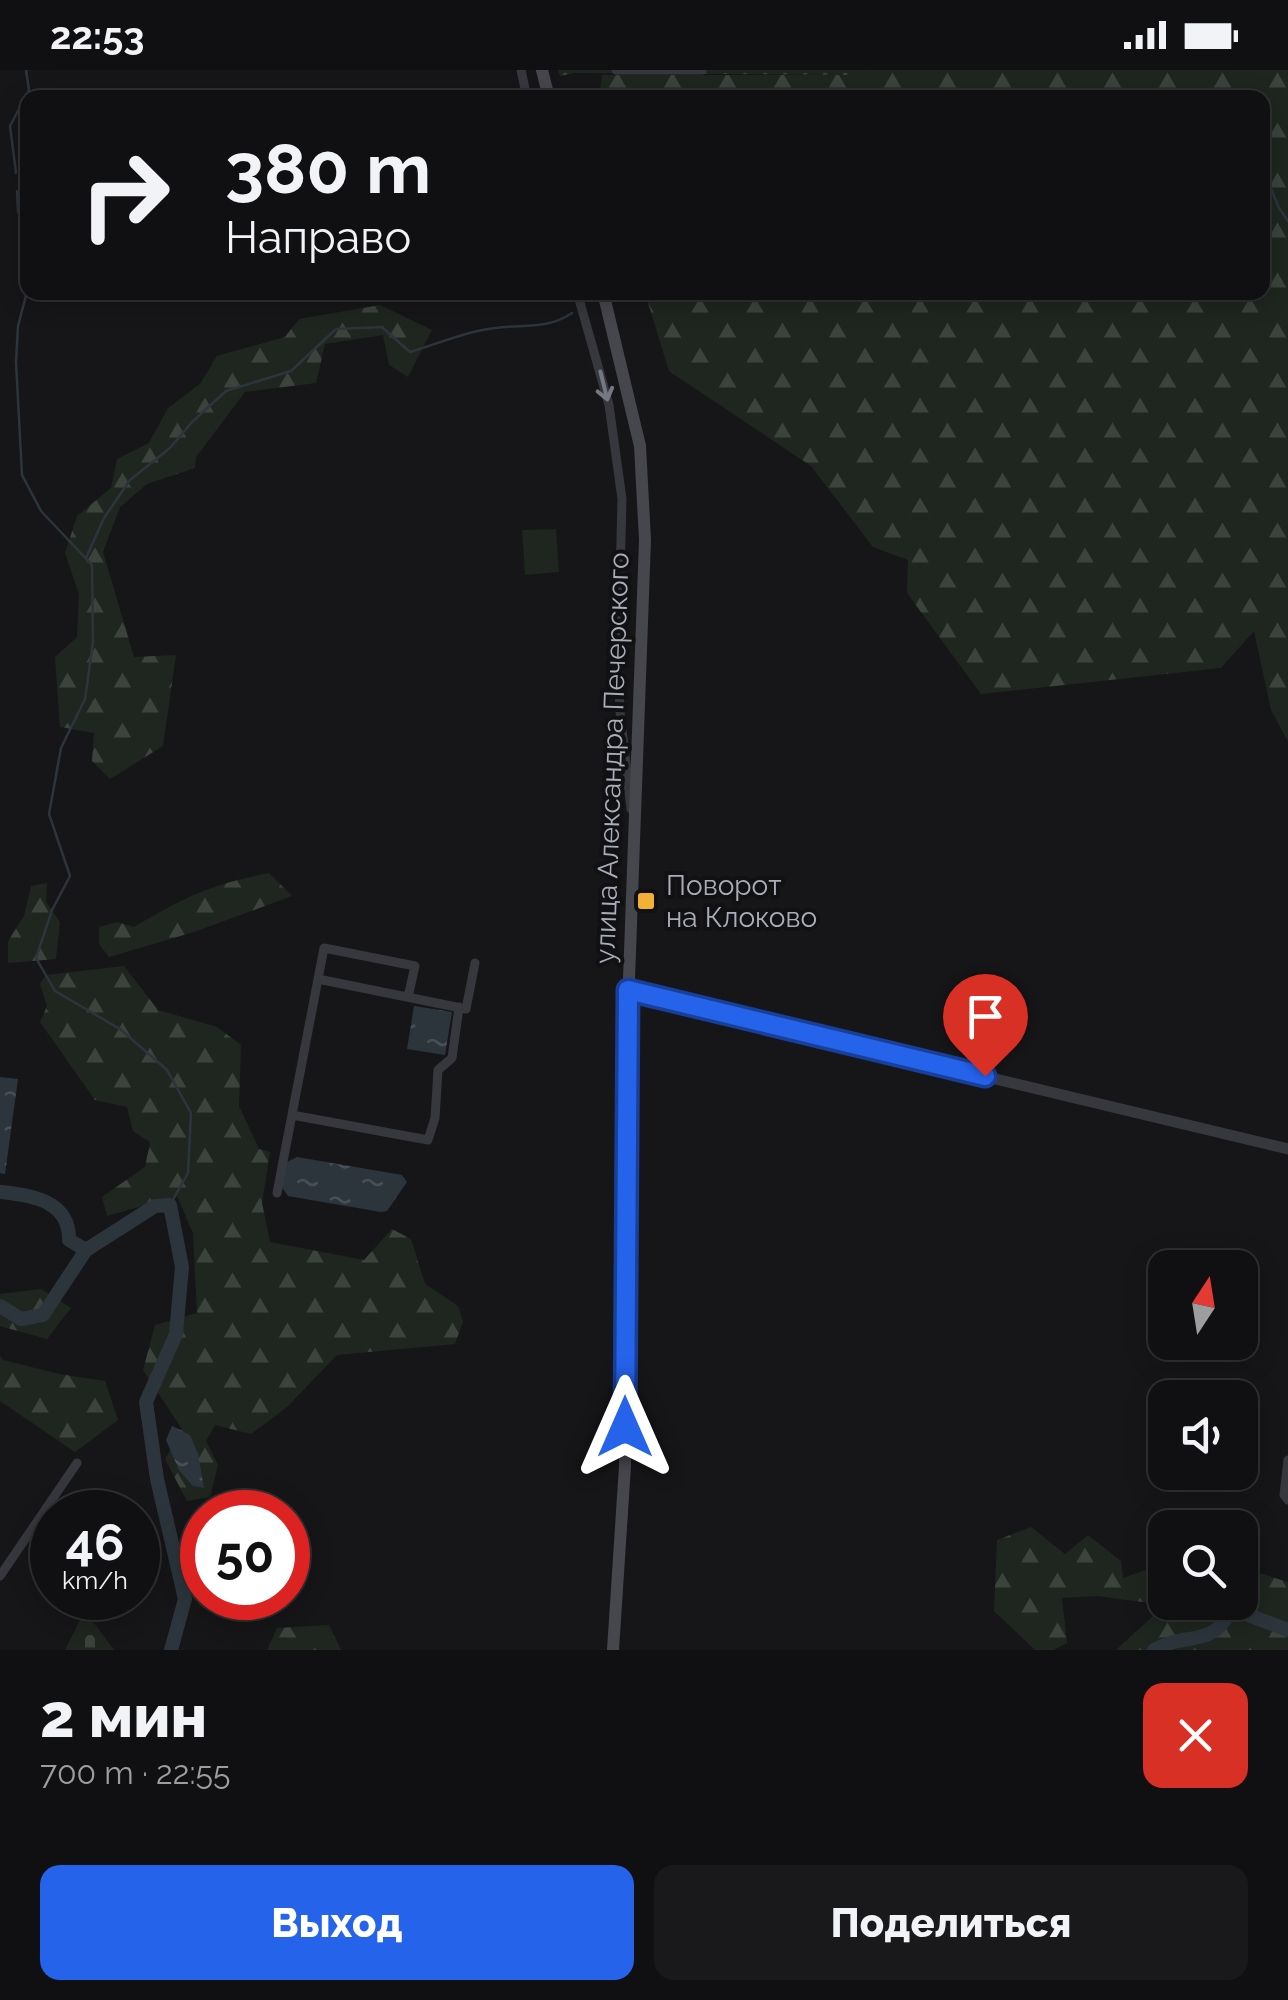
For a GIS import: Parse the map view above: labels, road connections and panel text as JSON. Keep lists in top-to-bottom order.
{
  "streets": {
    "main road": ["улица Александра Печерского"]
  },
  "places": {
    "transit": ["Поворот на Клоково"]
  },
  "north": "top",
  "page": {
    "status": "22:53",
    "turn": ["380 m", "Направо"],
    "speed": "46 km/h",
    "limit": "50",
    "heading": ["2 мин", "700 m · 22:55"],
    "buttons": ["Выход", "Поделиться"]
  }
}
